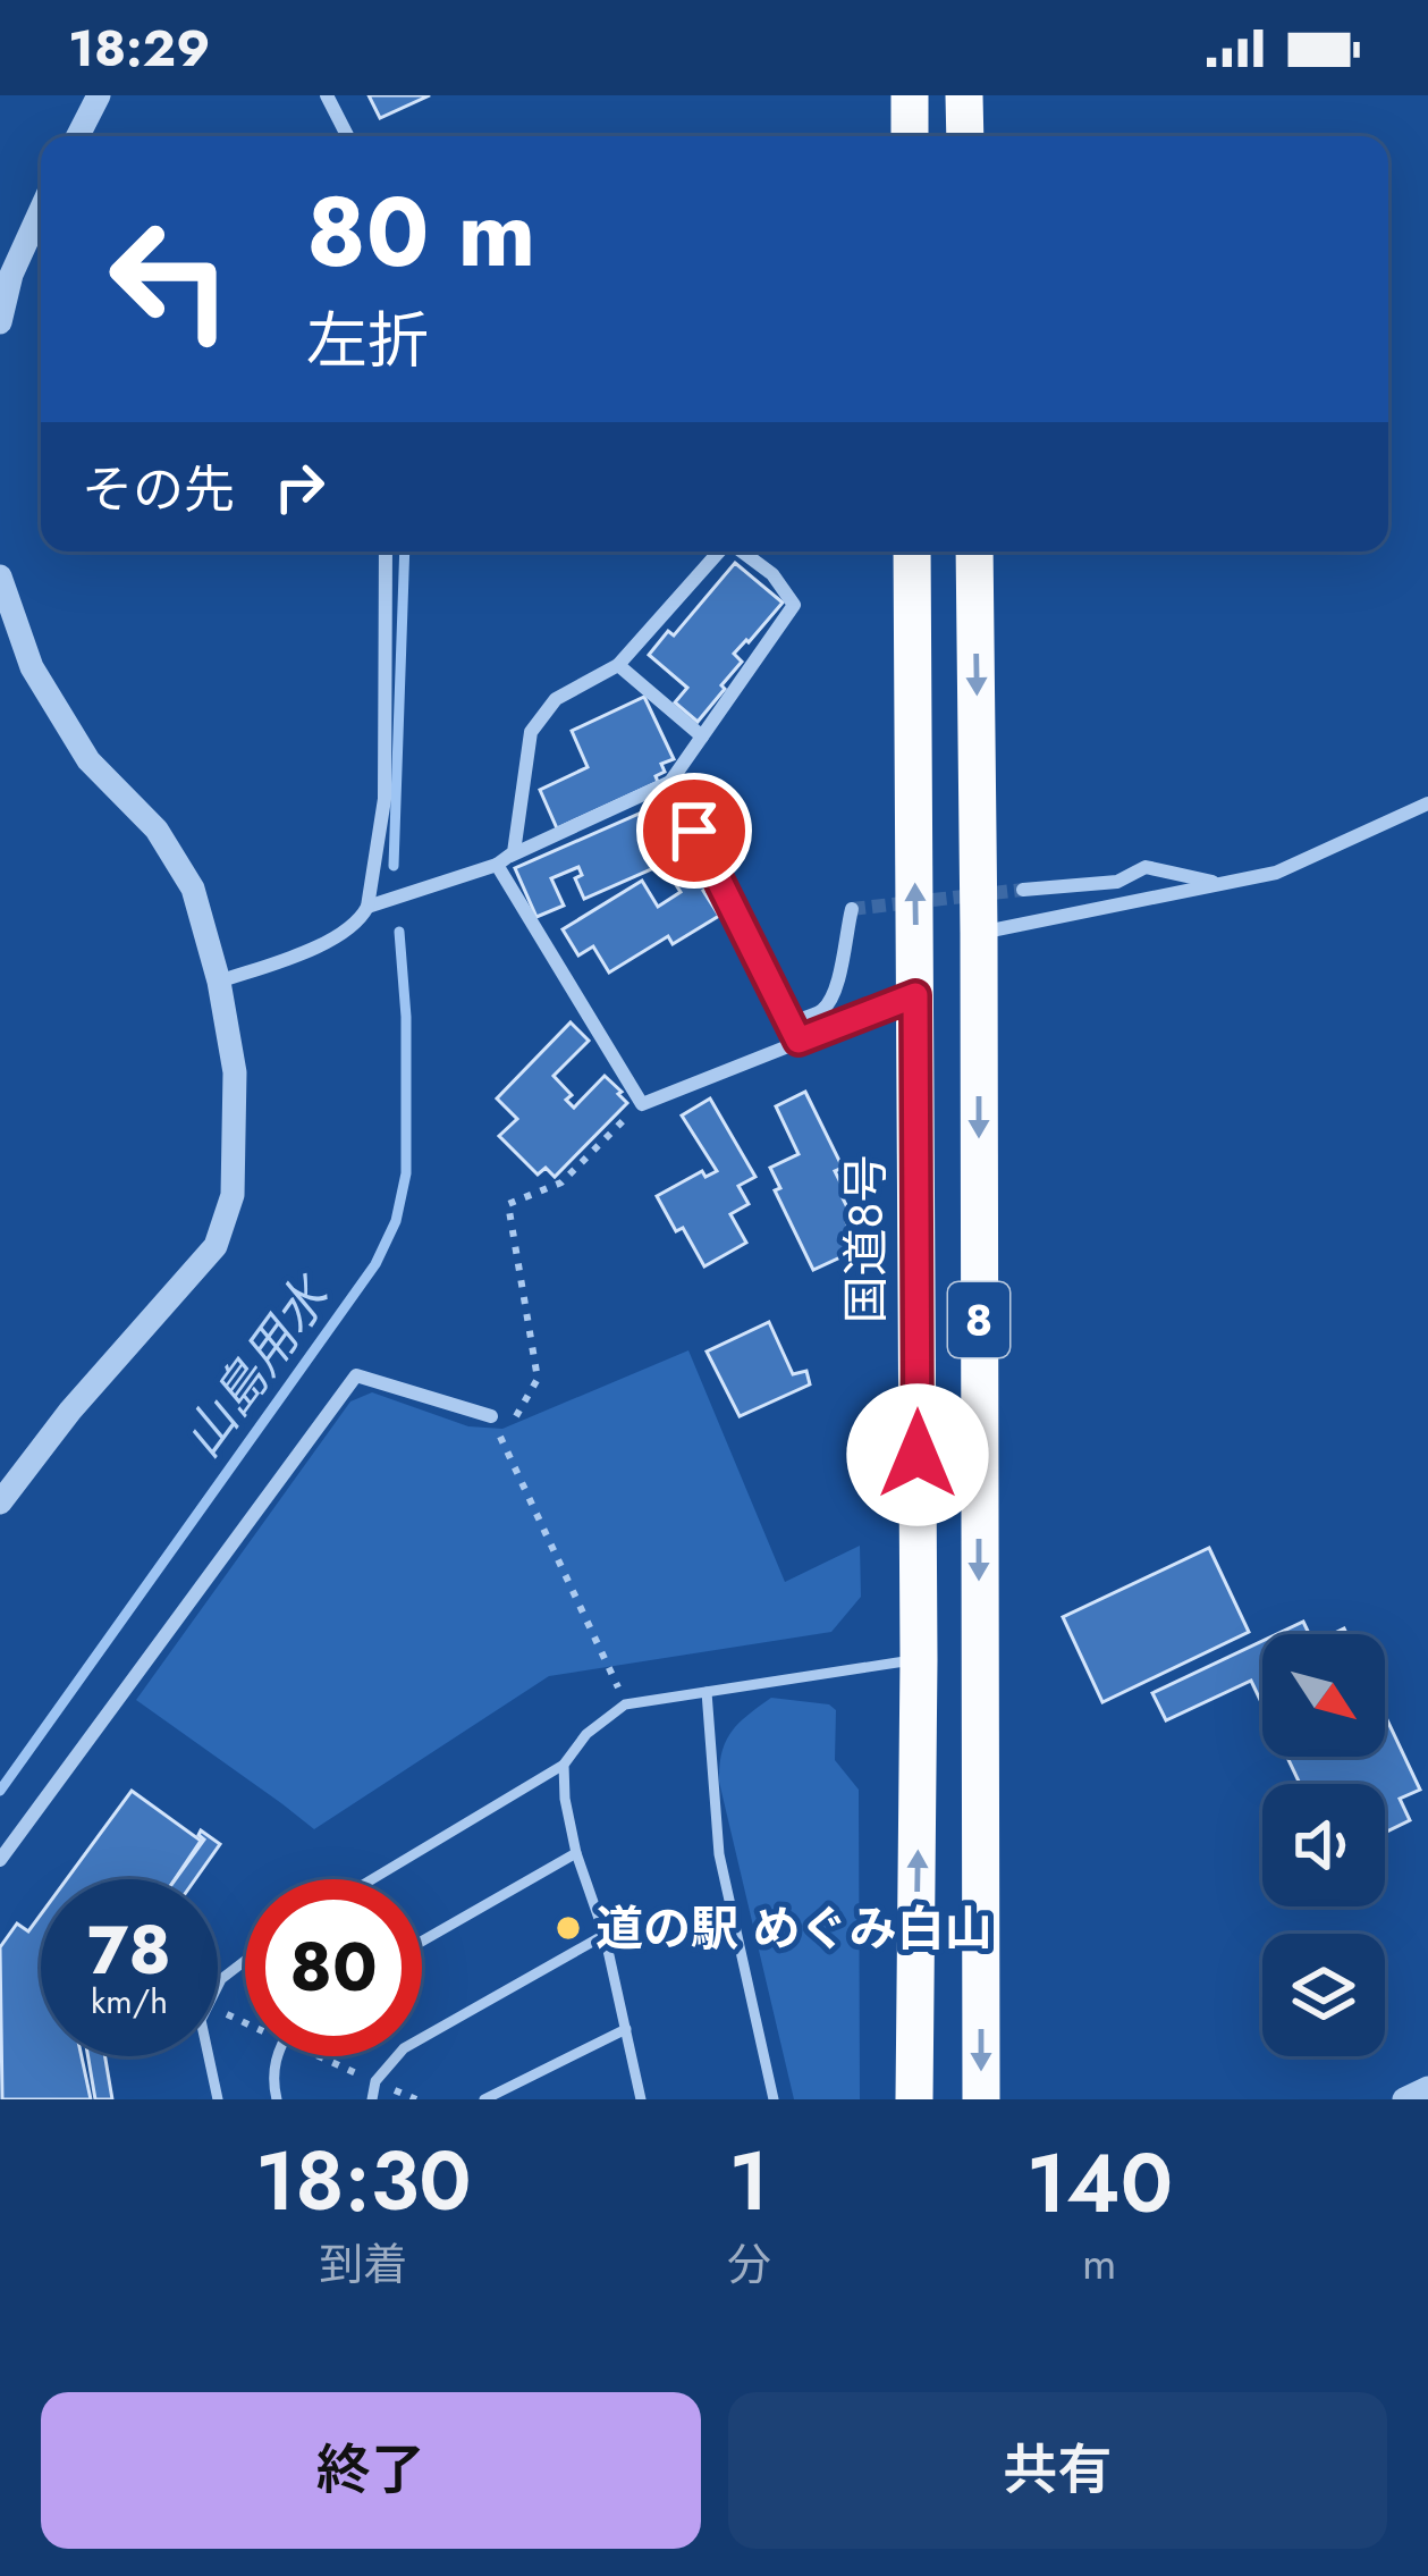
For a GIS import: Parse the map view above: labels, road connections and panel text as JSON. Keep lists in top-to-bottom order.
{
  "streets": {
    "highway": ["国道8号", "8"]
  },
  "water": ["山島用水"],
  "places": ["道の駅 めぐみ白山"],
  "north": "bottom right",
  "page": {
    "status": "18:29",
    "turn": ["80 m", "左折"],
    "then": "その先",
    "speed": "78 km/h",
    "limit": "80",
    "eta": [
      "18:30",
      "到着",
      "1",
      "分",
      "140",
      "m"
    ],
    "buttons": ["終了", "共有"]
  }
}
